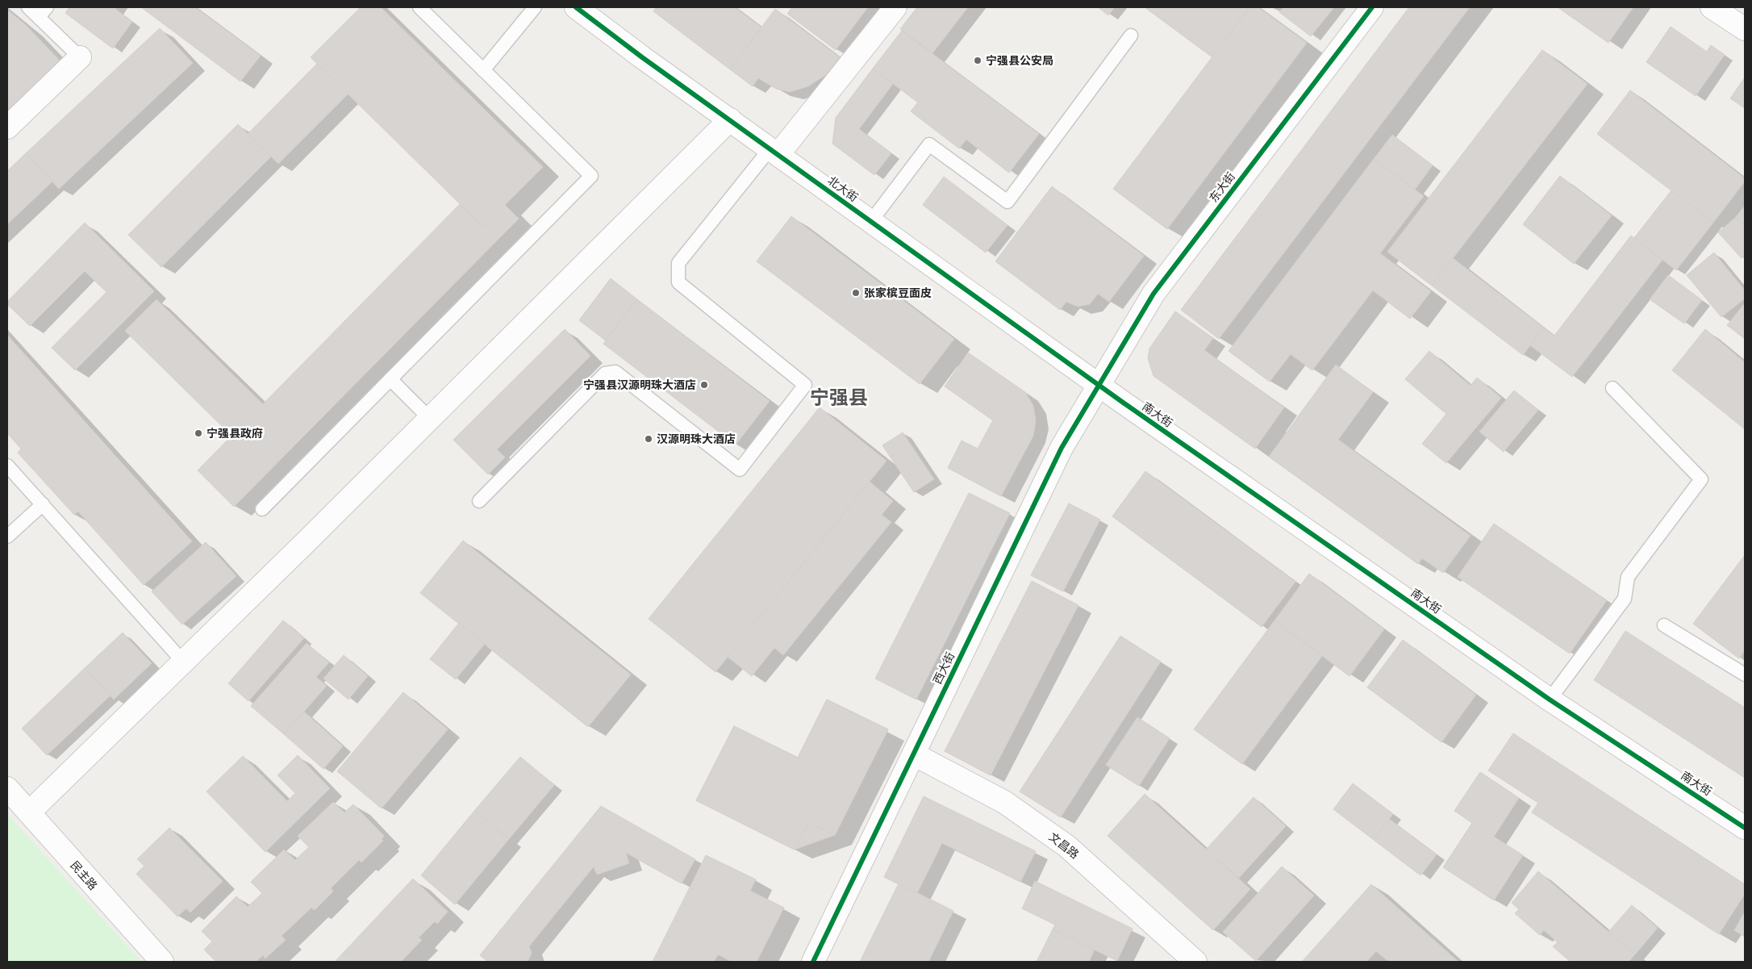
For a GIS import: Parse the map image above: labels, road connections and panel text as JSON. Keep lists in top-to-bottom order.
{
  "streets": {
    "street": [
      "东大街",
      "北大街",
      "南大街",
      "西大街",
      "文昌路",
      "民主路"
    ]
  },
  "crossings": [
    ["东大街", "北大街"],
    ["东大街", "南大街"],
    ["东大街", "西大街"],
    ["北大街", "南大街"],
    ["北大街", "西大街"],
    ["南大街", "西大街"],
    ["西大街", "文昌路"]
  ],
  "districts": ["宁强县"],
  "places": [
    "宁强县公安局",
    "张家槟豆面皮",
    "宁强县汉源明珠大酒店",
    "宁强县政府",
    "汉源明珠大酒店"
  ]
}
